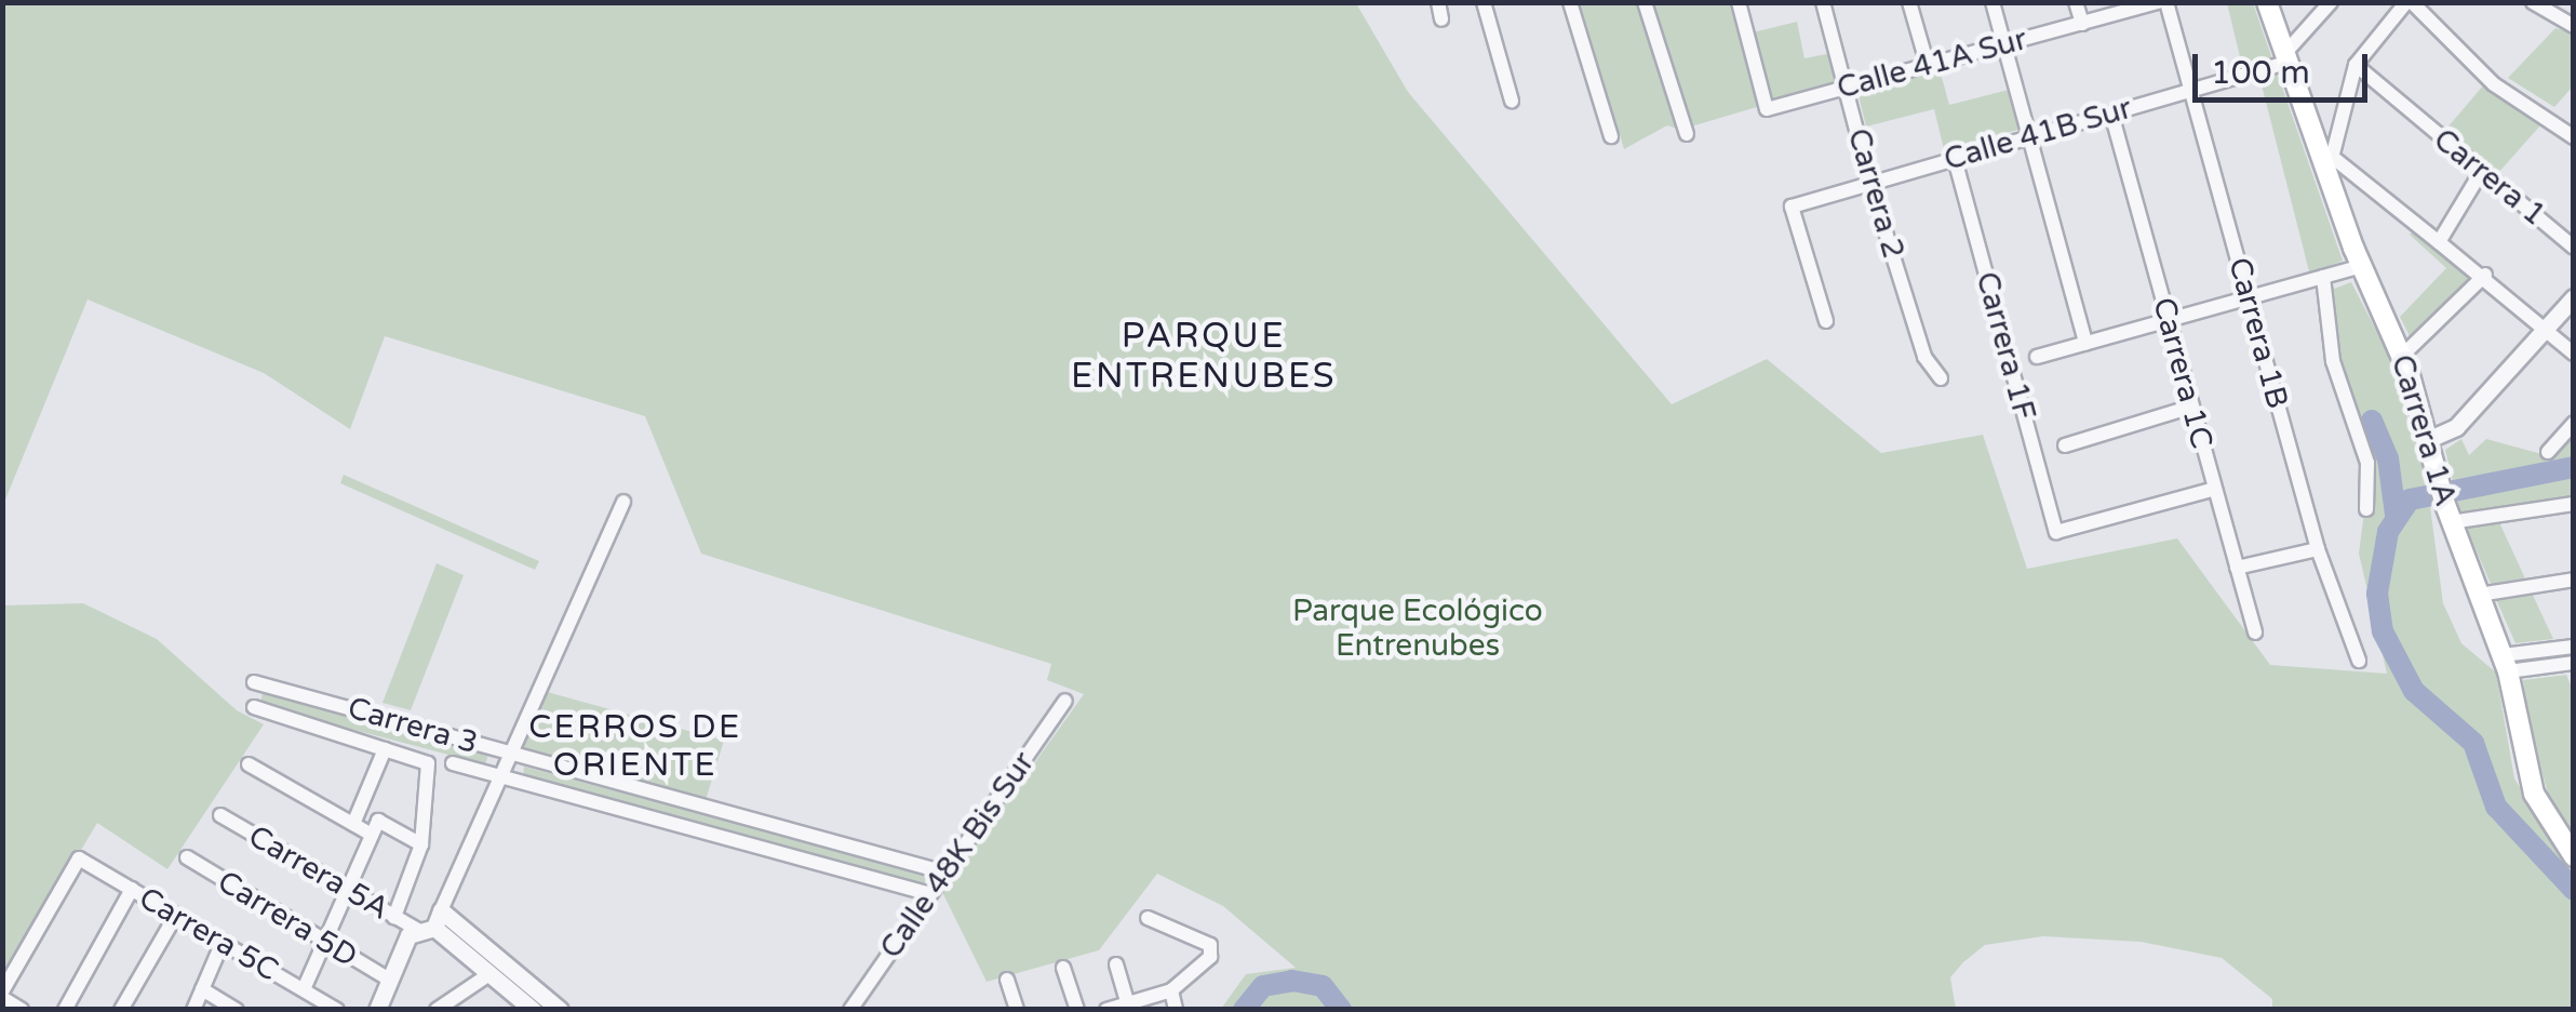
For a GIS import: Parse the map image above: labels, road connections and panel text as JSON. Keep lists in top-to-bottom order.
{
  "streets": {
    "main road": ["Carrera 1A"],
    "street": [
      "Calle 41A Sur",
      "Calle 41B Sur",
      "Carrera 1",
      "Carrera 2",
      "Carrera 1B",
      "Carrera 1F",
      "Carrera 1C",
      "Carrera 3",
      "Calle 48K Bis Sur",
      "Carrera 5A",
      "Carrera 5D",
      "Carrera 5C"
    ]
  },
  "crossings": [
    ["Calle 41A Sur", "Carrera 2"],
    ["Calle 41A Sur", "Carrera 1B"],
    ["Calle 41B Sur", "Carrera 2"],
    ["Calle 41B Sur", "Carrera 1B"],
    ["Calle 41B Sur", "Carrera 1F"],
    ["Calle 41B Sur", "Carrera 1C"],
    ["Calle 41B Sur", "Carrera 1A"],
    ["Carrera 1F", "Carrera 1C"],
    ["Carrera 3", "Calle 48K Bis Sur"]
  ],
  "districts": ["PARQUE ENTRENUBES", "CERROS DE ORIENTE"],
  "parks": ["Parque Ecológico Entrenubes"],
  "scale_bar": "100 m"
}
